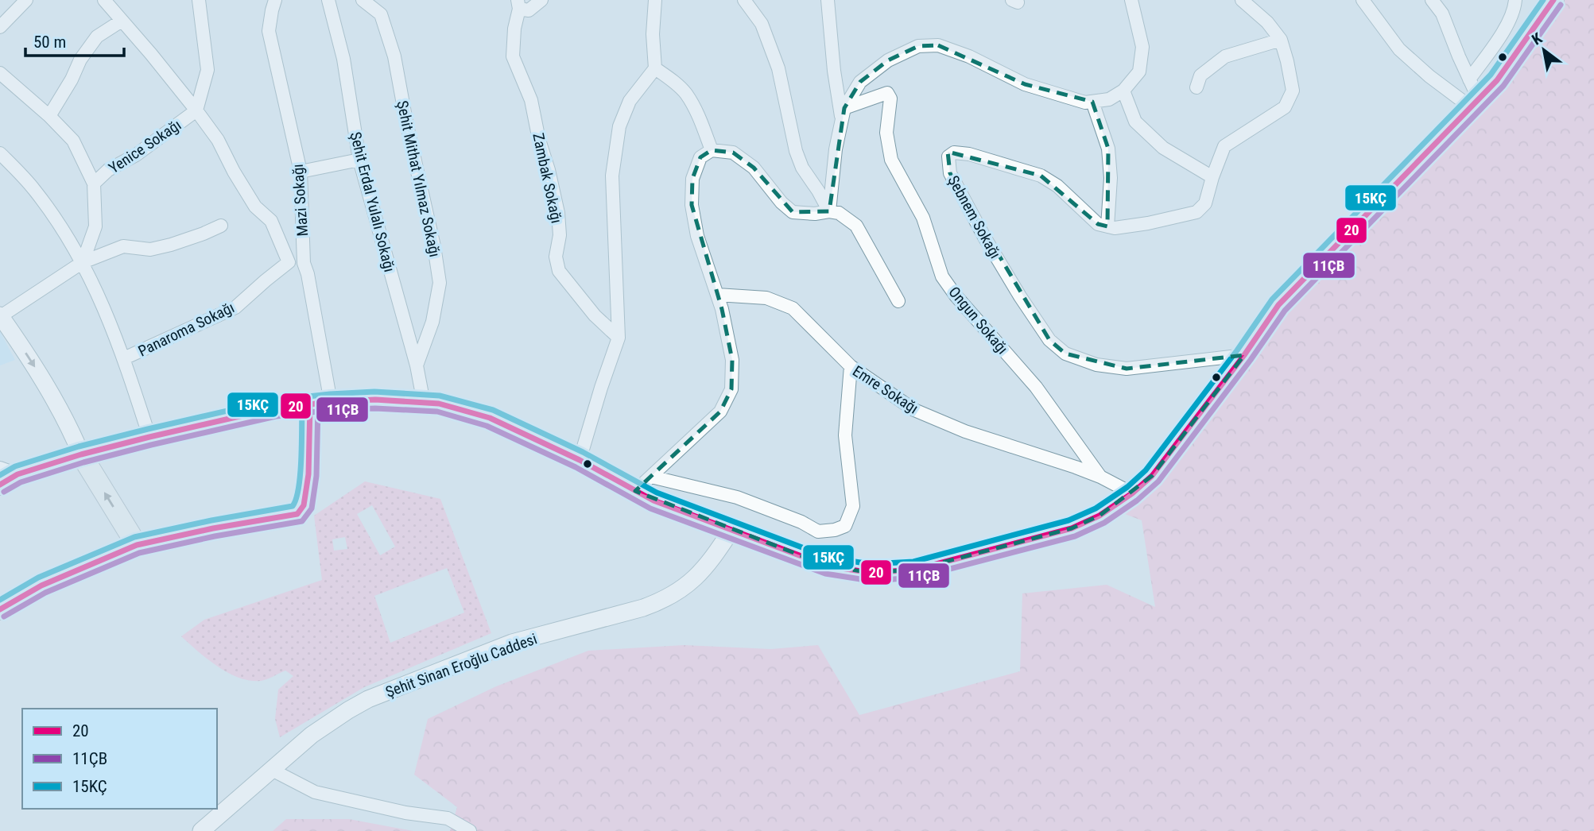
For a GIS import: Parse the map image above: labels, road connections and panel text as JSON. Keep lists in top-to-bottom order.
{
  "streets": {
    "street": [
      "Yenice Sokağı",
      "Zambak Sokağı",
      "Şehit Mithat Yılmaz Sokağı",
      "Mazi Sokağı",
      "Şehit Erdal Yulalı Sokağı",
      "Şebnem Sokağı",
      "Ongun Sokağı",
      "Panaroma Sokağı",
      "Emre Sokağı",
      "Şehit Sinan Eroğlu Caddesi"
    ]
  },
  "crossings": [
    ["Şehit Mithat Yılmaz Sokağı", "Şehit Erdal Yulalı Sokağı"],
    ["Ongun Sokağı", "Emre Sokağı"]
  ],
  "lines": ["transit line 20", "transit line 15KÇ", "transit line 11ÇB"],
  "legend": ["20", "11ÇB", "15KÇ"],
  "scale_bar": "50 m",
  "north": "top left"
}
